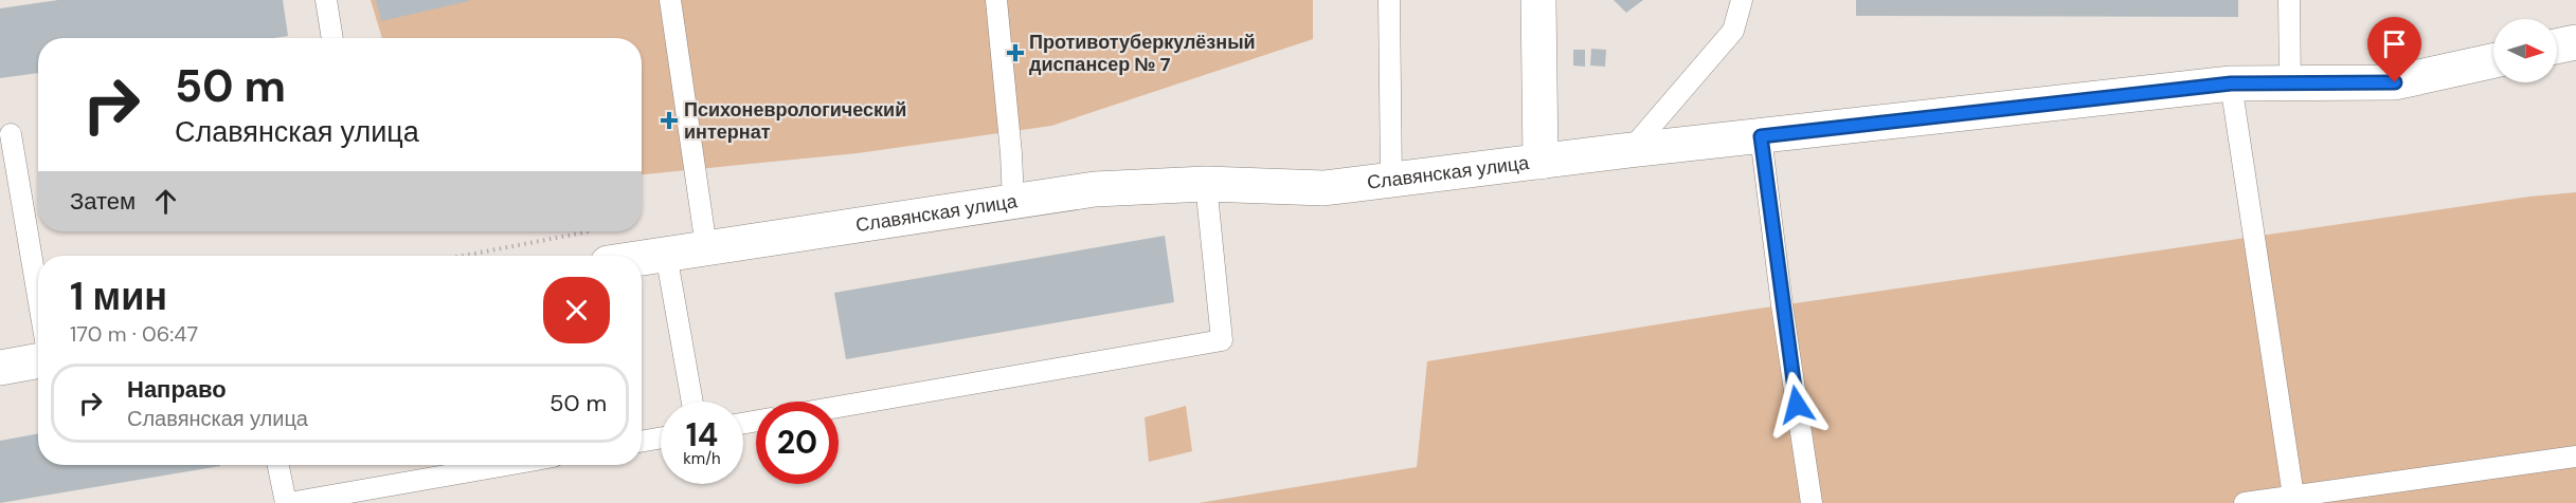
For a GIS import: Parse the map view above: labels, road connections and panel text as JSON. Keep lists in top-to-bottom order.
{
  "streets": {
    "street": ["Славянская улица"]
  },
  "places": {
    "health": ["Противотуберкулёзный диспансер № 7", "Психоневрологический интернат"]
  },
  "north": "right",
  "page": {
    "turn": ["50 m", "Славянская улица"],
    "then": "Затем",
    "heading": ["1 мин", "170 m · 06:47"],
    "list": [
      {
        "name": "Направо",
        "note": "Славянская улица",
        "value": "50 m"
      }
    ],
    "speed": "14 km/h",
    "limit": "20"
  }
}
